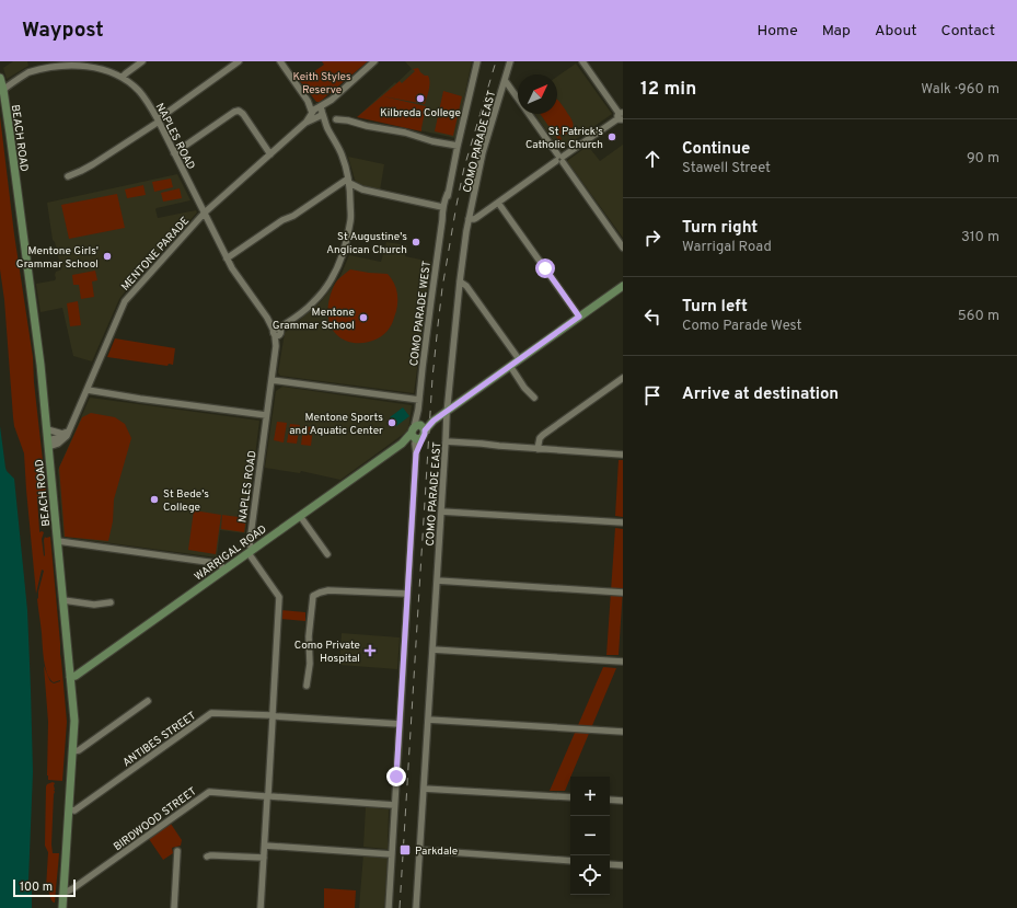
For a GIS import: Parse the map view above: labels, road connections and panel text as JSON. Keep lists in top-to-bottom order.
{
  "streets": {
    "main road": ["BEACH ROAD", "WARRIGAL ROAD"],
    "street": [
      "NAPLES ROAD",
      "COMO PARADE EAST",
      "MENTONE PARADE",
      "COMO PARADE WEST",
      "ANTIBES STREET",
      "BIRDWOOD STREET"
    ]
  },
  "crossings": [
    ["NAPLES ROAD", "BEACH ROAD"],
    ["NAPLES ROAD", "MENTONE PARADE"],
    ["NAPLES ROAD", "WARRIGAL ROAD"],
    ["BEACH ROAD", "MENTONE PARADE"],
    ["BEACH ROAD", "WARRIGAL ROAD"],
    ["BEACH ROAD", "ANTIBES STREET"],
    ["BEACH ROAD", "BIRDWOOD STREET"],
    ["COMO PARADE EAST", "WARRIGAL ROAD"],
    ["COMO PARADE WEST", "WARRIGAL ROAD"],
    ["COMO PARADE WEST", "ANTIBES STREET"],
    ["COMO PARADE WEST", "BIRDWOOD STREET"]
  ],
  "parks": ["Keith Styles Reserve"],
  "places": {
    "other": [
      "Kilbreda College",
      "St Patrick's Catholic Church",
      "St Augustine's Anglican Church",
      "Mentone Girls' Grammar School",
      "Mentone Grammar School",
      "Mentone Sports and Aquatic Center",
      "St Bede's College"
    ],
    "health": ["Como Private Hospital"],
    "transit": ["Parkdale"]
  },
  "scale_bar": "100 m",
  "north": "top right",
  "page": {
    "header": "Waypost",
    "nav": [
      "Home",
      "Map",
      "About",
      "Contact"
    ],
    "heading": ["12 min", "Walk · 960 m"],
    "list": [
      ["Continue", "Stawell Street", "90 m"],
      ["Turn right", "Warrigal Road", "310 m"],
      ["Turn left", "Como Parade West", "560 m"],
      "Arrive at destination"
    ],
    "map_buttons": ["+", "−"],
    "scale": "100 m"
  }
}
